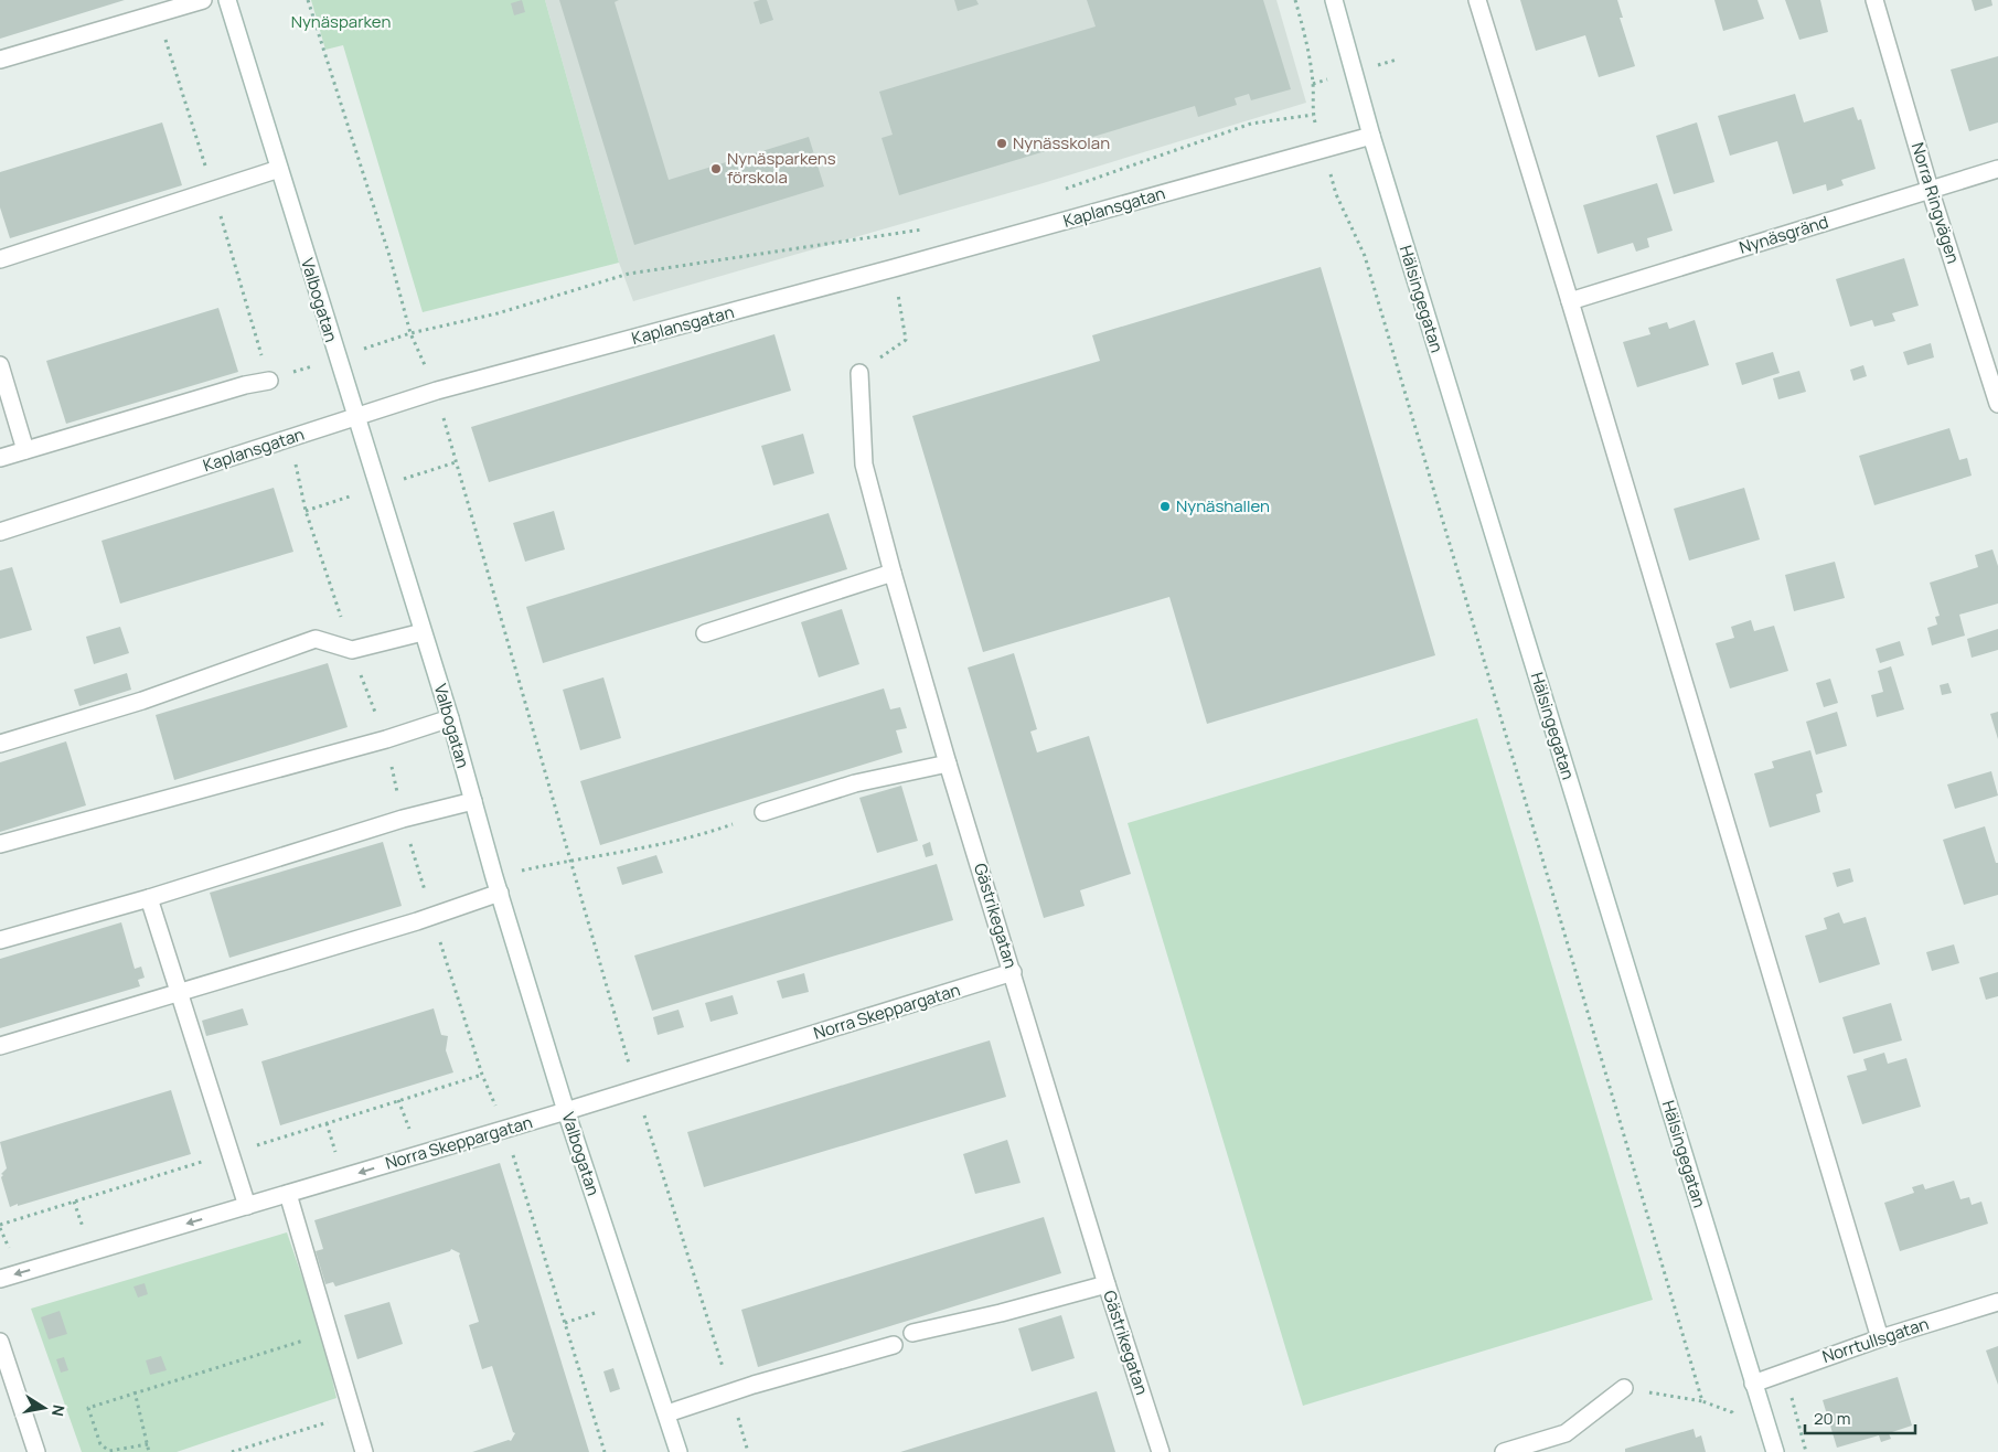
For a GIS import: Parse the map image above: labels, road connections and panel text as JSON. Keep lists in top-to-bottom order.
{
  "streets": {
    "street": [
      "Norra Ringvägen",
      "Kaplansgatan",
      "Nynäsgränd",
      "Hälsingegatan",
      "Valbogatan",
      "Gästrikegatan",
      "Norra Skeppargatan",
      "Norrtullsgatan"
    ]
  },
  "crossings": [
    ["Norra Ringvägen", "Nynäsgränd"],
    ["Kaplansgatan", "Hälsingegatan"],
    ["Kaplansgatan", "Valbogatan"],
    ["Hälsingegatan", "Norrtullsgatan"],
    ["Valbogatan", "Norra Skeppargatan"],
    ["Gästrikegatan", "Norra Skeppargatan"]
  ],
  "one_way": ["Norra Skeppargatan"],
  "parks": ["Nynäsparken"],
  "places": ["Nynässkolan", "Nynäsparkens förskola", "Nynäshallen"],
  "scale_bar": "20 m",
  "north": "right"
}
